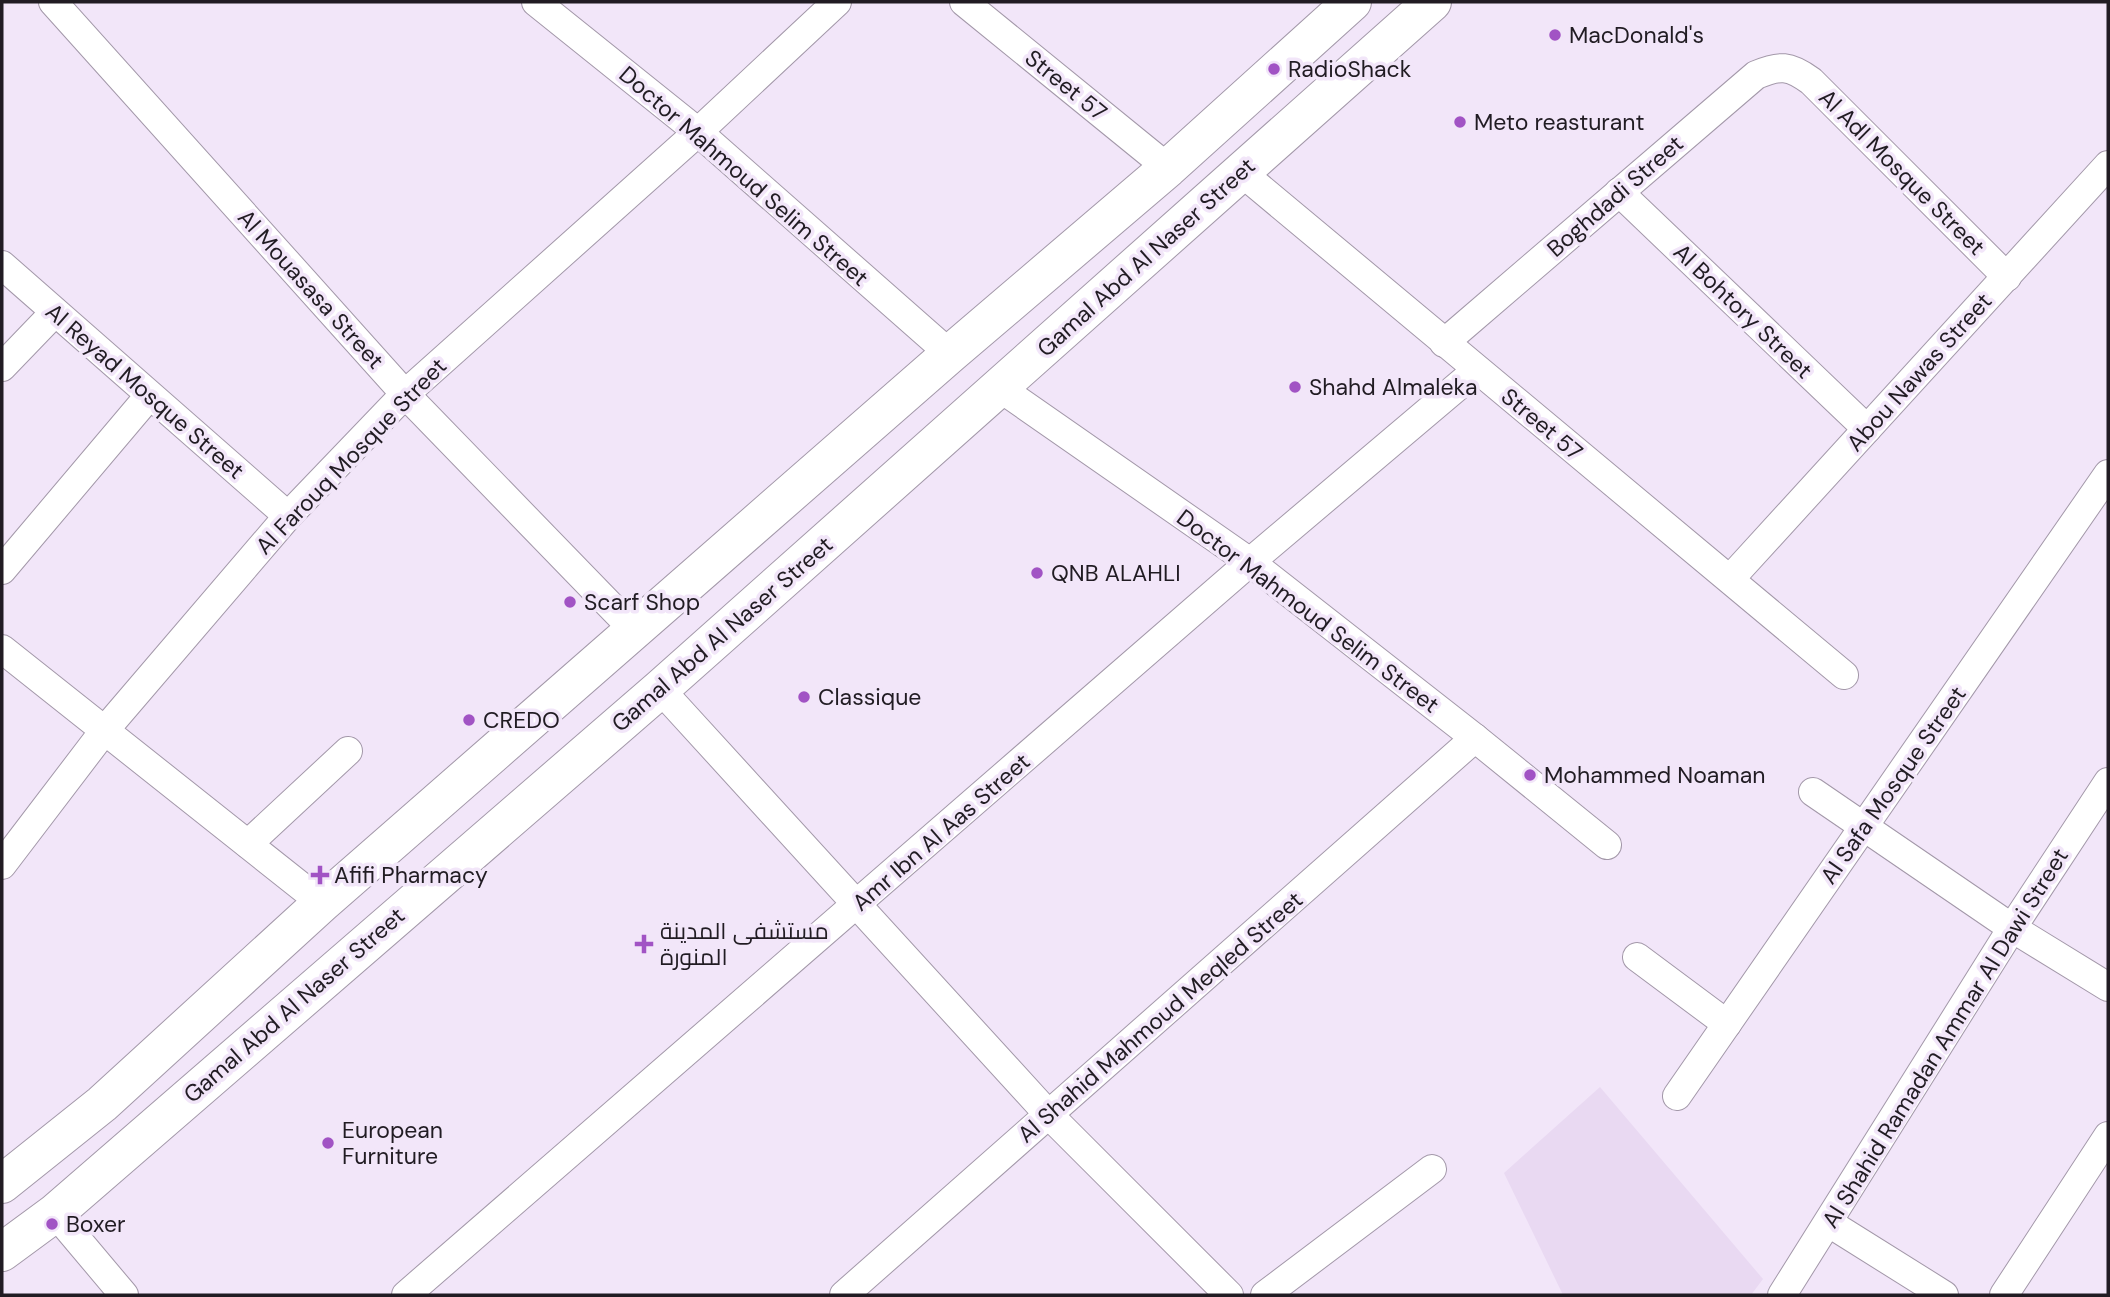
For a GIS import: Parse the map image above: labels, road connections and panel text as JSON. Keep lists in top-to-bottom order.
{
  "streets": {
    "main road": ["Gamal Abd Al Naser Street"],
    "street": [
      "Street 57",
      "Al Adl Mosque Street",
      "Doctor Mahmoud Selim Street",
      "Boghdadi Street",
      "Al Mouasasa Street",
      "Al Bohtory Street",
      "Abou Nawas Street",
      "Al Reyad Mosque Street",
      "Al Farouq Mosque Street",
      "Al Safa Mosque Street",
      "Amr Ibn Al Aas Street",
      "Al Shahid Mahmoud Meqled Street",
      "Al Shahid Ramadan Ammar Al Dawi Street"
    ]
  },
  "crossings": [
    ["Street 57", "Boghdadi Street"],
    ["Street 57", "Gamal Abd Al Naser Street"],
    ["Street 57", "Abou Nawas Street"],
    ["Street 57", "Amr Ibn Al Aas Street"],
    ["Al Adl Mosque Street", "Boghdadi Street"],
    ["Al Adl Mosque Street", "Abou Nawas Street"],
    ["Doctor Mahmoud Selim Street", "Gamal Abd Al Naser Street"],
    ["Doctor Mahmoud Selim Street", "Al Farouq Mosque Street"],
    ["Doctor Mahmoud Selim Street", "Amr Ibn Al Aas Street"],
    ["Doctor Mahmoud Selim Street", "Al Shahid Mahmoud Meqled Street"],
    ["Boghdadi Street", "Al Bohtory Street"],
    ["Al Mouasasa Street", "Al Farouq Mosque Street"],
    ["Al Bohtory Street", "Abou Nawas Street"],
    ["Al Reyad Mosque Street", "Al Farouq Mosque Street"]
  ],
  "places": {
    "other": [
      "MacDonald's",
      "RadioShack",
      "Meto reasturant",
      "Shahd Almaleka",
      "QNB ALAHLI",
      "Scarf Shop",
      "Classique",
      "CREDO",
      "Mohammed Noaman",
      "European Furniture",
      "Boxer"
    ],
    "health": ["Afifi Pharmacy", "مستشفى المدينة المنورة"]
  }
}
